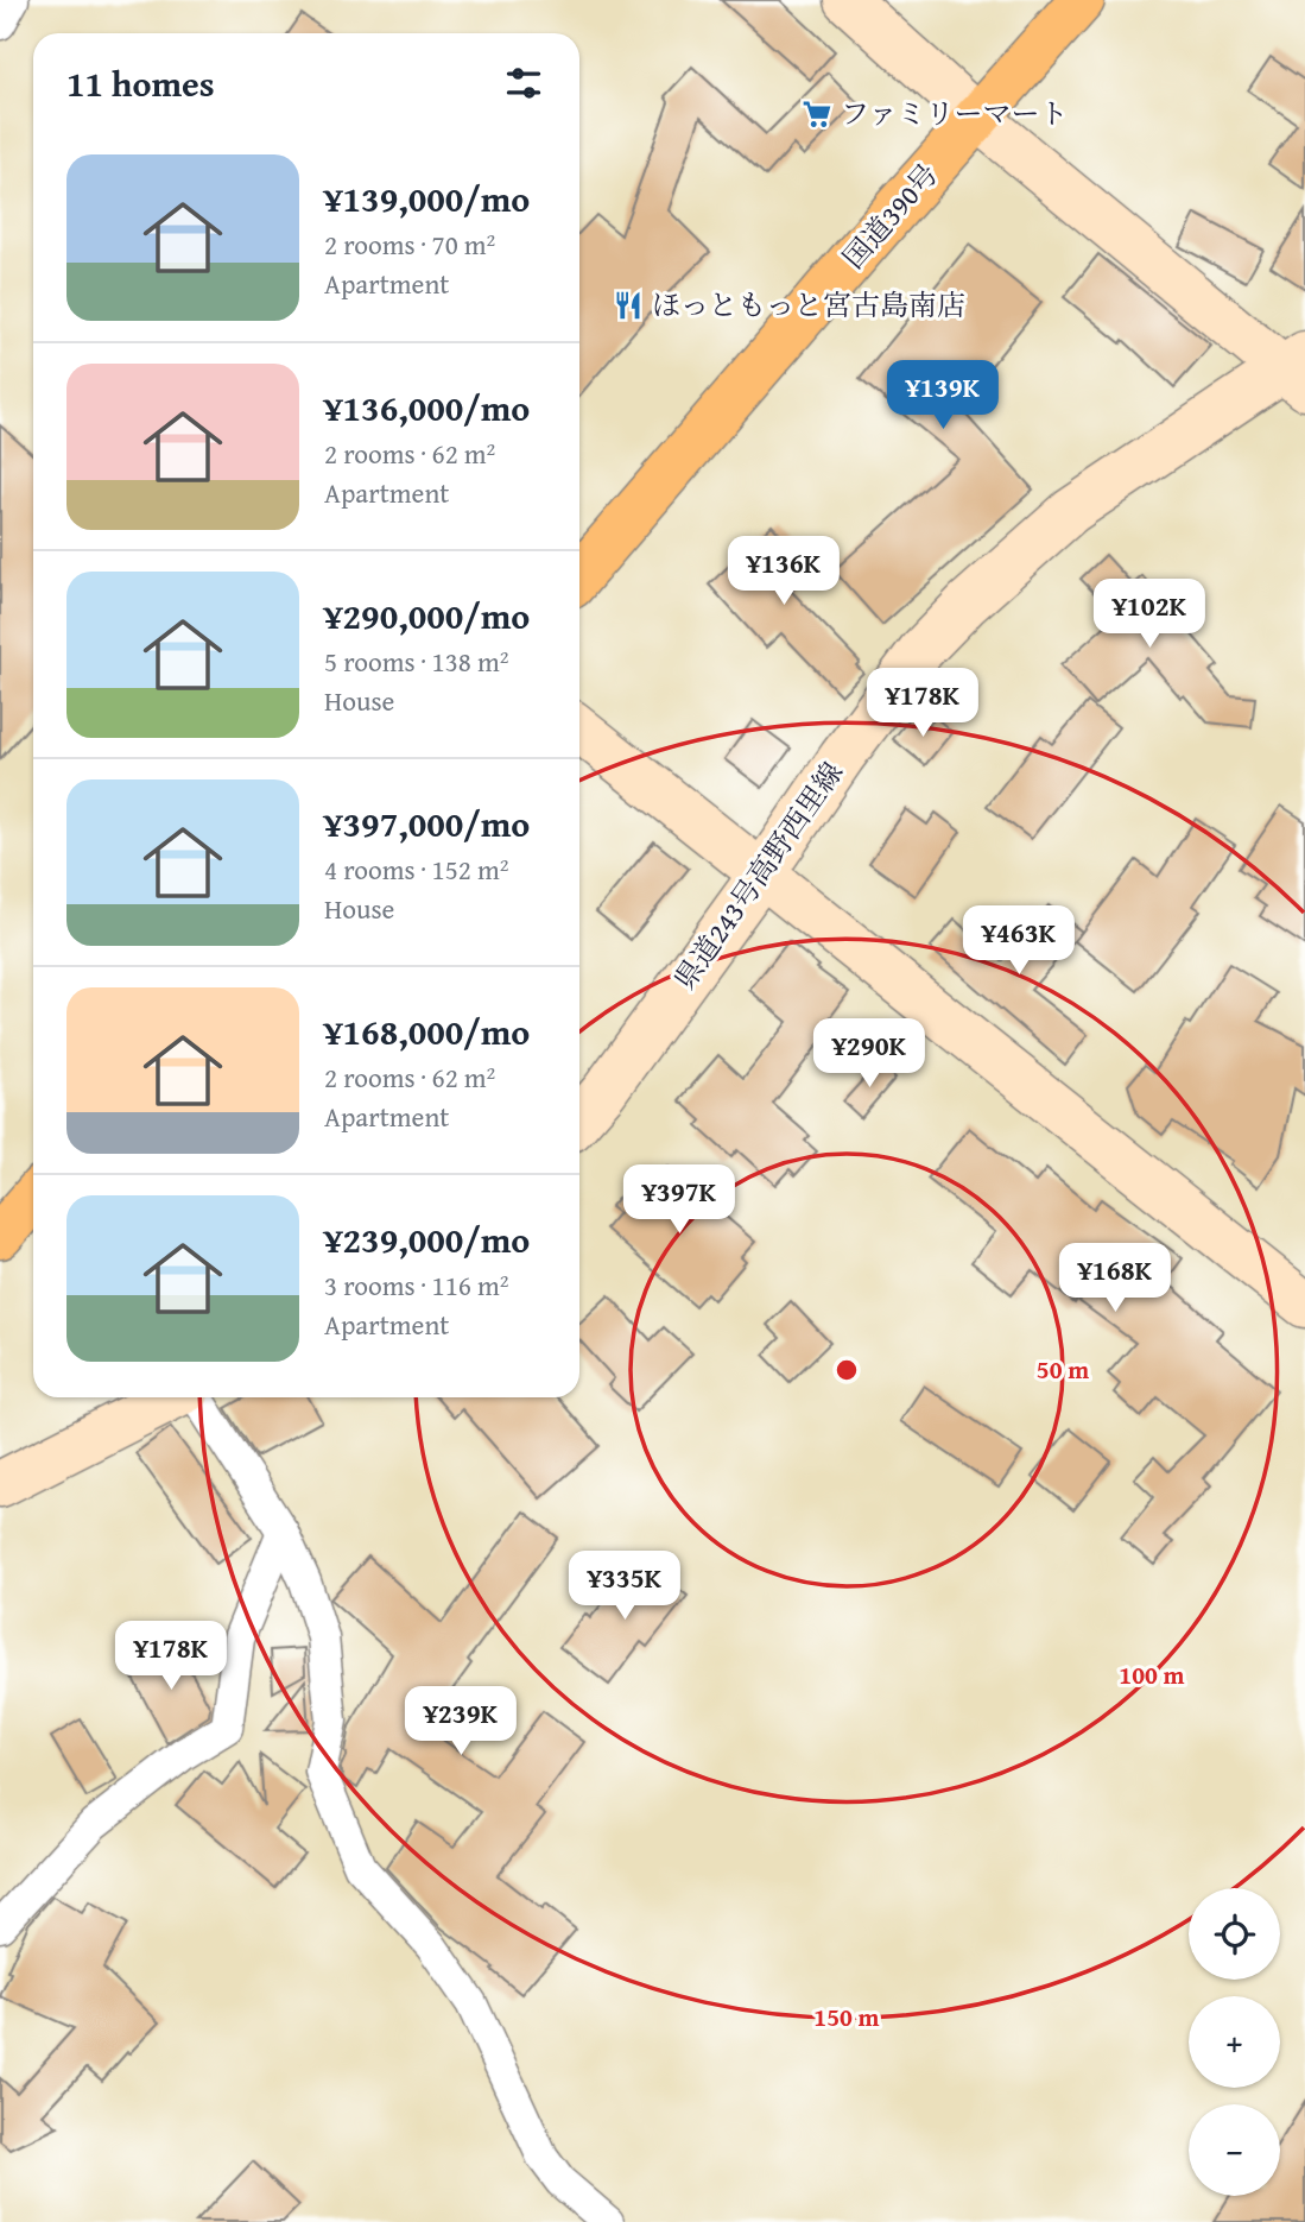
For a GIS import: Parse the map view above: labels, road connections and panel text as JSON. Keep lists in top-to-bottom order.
{
  "streets": {
    "highway": ["国道390号"],
    "street": ["県道243号高野西里線"]
  },
  "places": {
    "supermarket": ["ファミリーマート"],
    "restaurant": ["ほっともっと宮古島南店"]
  },
  "page": {
    "heading": "11 homes",
    "list": [
      {
        "name": "¥139,000/mo",
        "note": "2 rooms · 70 m² · Apartment"
      },
      {
        "name": "¥136,000/mo",
        "note": "2 rooms · 62 m² · Apartment"
      },
      {
        "name": "¥290,000/mo",
        "note": "5 rooms · 138 m² · House"
      },
      {
        "name": "¥397,000/mo",
        "note": "4 rooms · 152 m² · House"
      },
      {
        "name": "¥168,000/mo",
        "note": "2 rooms · 62 m² · Apartment"
      },
      {
        "name": "¥239,000/mo",
        "note": "3 rooms · 116 m² · Apartment"
      }
    ],
    "price": [
      "¥139K",
      "¥136K",
      "¥102K",
      "¥178K",
      "¥463K",
      "¥290K",
      "¥397K",
      "¥168K",
      "¥335K",
      "¥178K",
      "¥239K"
    ],
    "map_buttons": ["+", "−"]
  },
  "rings": ["50 m", "100 m", "150 m"]
}
